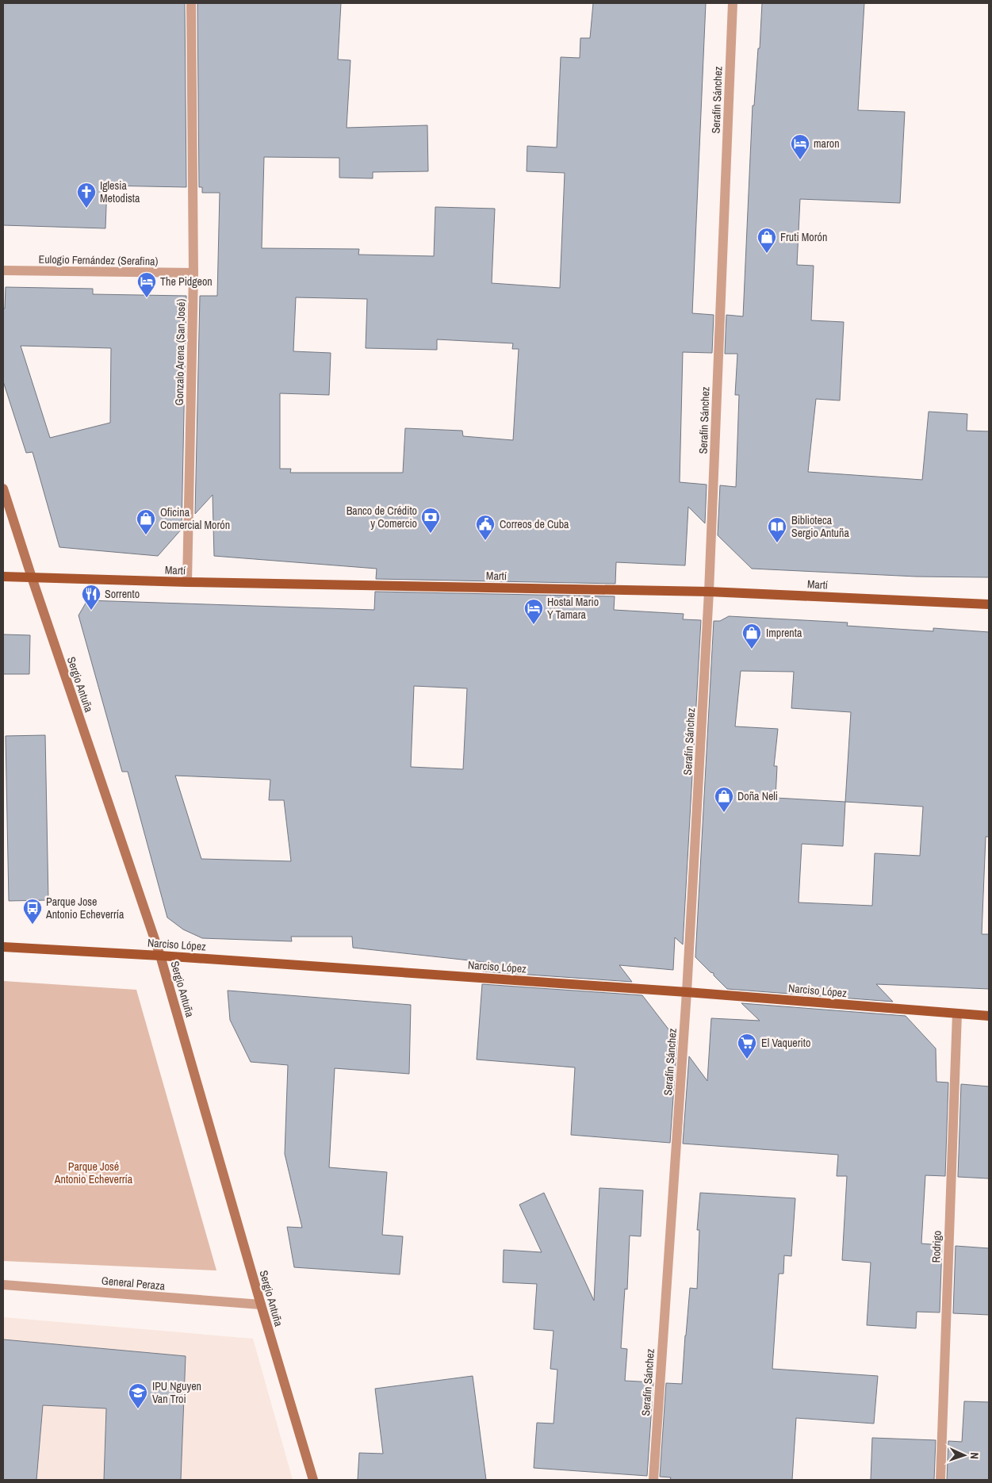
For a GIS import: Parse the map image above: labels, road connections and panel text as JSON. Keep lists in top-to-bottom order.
{
  "streets": {
    "main road": ["Martí", "Narciso López"],
    "street": [
      "Serafín Sánchez",
      "Eulogio Fernández (Serafina)",
      "Gonzalo Arena (San José)",
      "Sergio Antuña",
      "Rodrigo",
      "General Peraza"
    ]
  },
  "crossings": [
    ["Serafín Sánchez", "Martí"],
    ["Serafín Sánchez", "Narciso López"],
    ["Eulogio Fernández (Serafina)", "Gonzalo Arena (San José)"],
    ["Gonzalo Arena (San José)", "Martí"],
    ["Martí", "Sergio Antuña"],
    ["Sergio Antuña", "Narciso López"],
    ["Sergio Antuña", "General Peraza"],
    ["Narciso López", "Rodrigo"]
  ],
  "parks": ["Parque José Antonio Echeverría"],
  "places": {
    "hotel": ["maron", "The Pidgeon", "Hostal Mario Y Tamara"],
    "church": ["Iglesia Metodista"],
    "shop": [
      "Fruti Morón",
      "Oficina Comercial Morón",
      "Imprenta",
      "Doña Neli"
    ],
    "bank": ["Banco de Crédito y Comercio"],
    "public building": ["Correos de Cuba"],
    "library": ["Biblioteca Sergio Antuña"],
    "restaurant": ["Sorrento"],
    "bus stop": ["Parque Jose Antonio Echeverría"],
    "supermarket": ["El Vaquerito"],
    "school or university": ["IPU Nguyen Van Troi"]
  },
  "north": "right"
}
